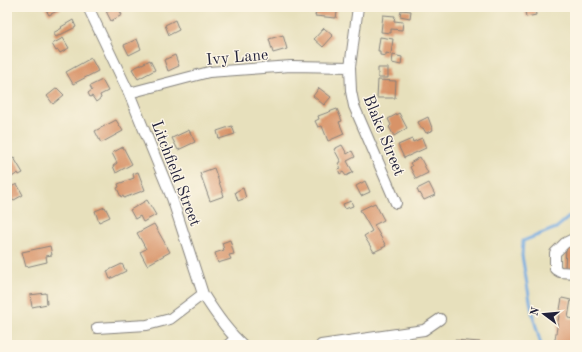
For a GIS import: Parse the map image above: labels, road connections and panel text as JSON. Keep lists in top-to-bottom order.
{
  "streets": {
    "street": ["Ivy Lane", "Blake Street", "Litchfield Street"]
  },
  "crossings": [
    ["Ivy Lane", "Blake Street"],
    ["Ivy Lane", "Litchfield Street"]
  ],
  "north": "left"
}
